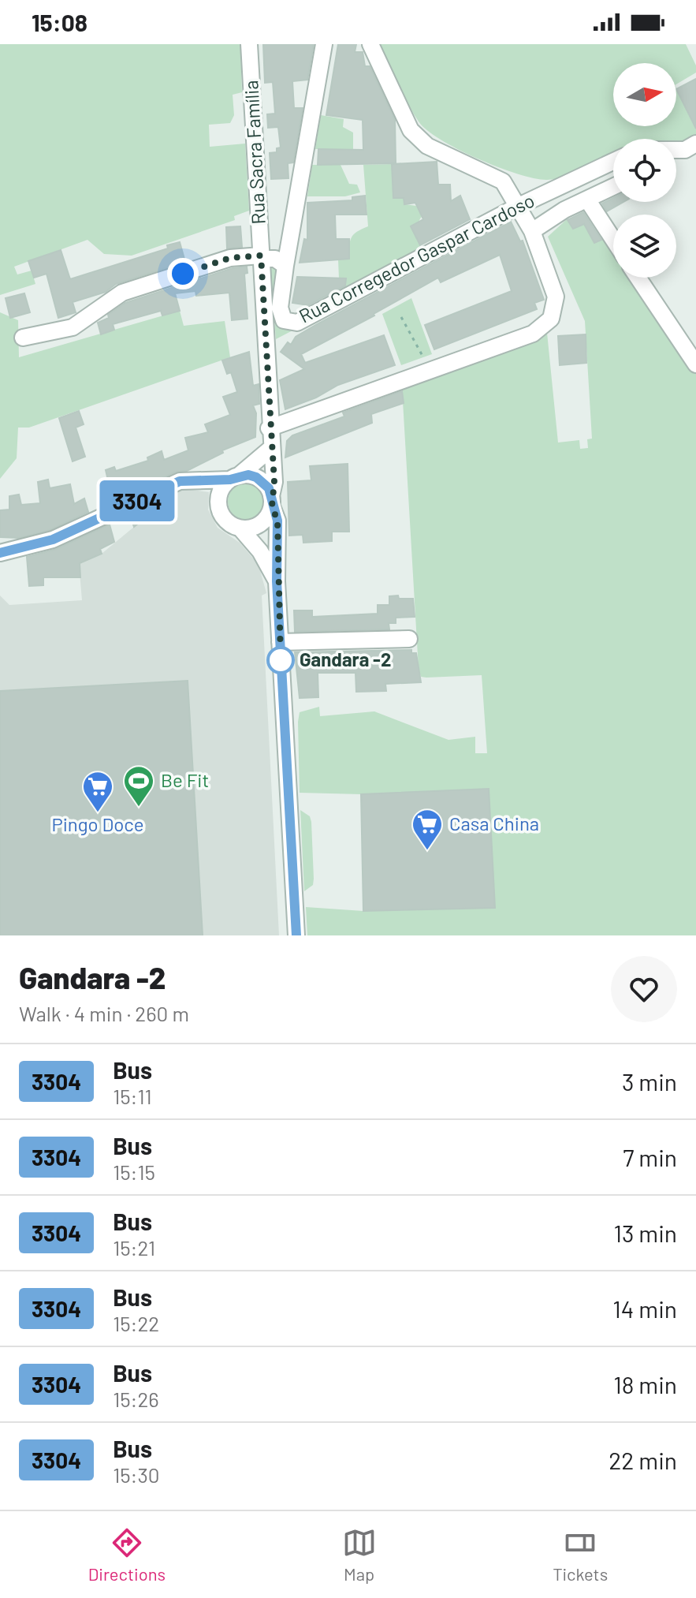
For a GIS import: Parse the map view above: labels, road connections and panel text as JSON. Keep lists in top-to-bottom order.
{
  "streets": {
    "street": ["Rua Sacra Família", "Rua Corregedor Gaspar Cardoso"]
  },
  "places": {
    "other": ["Gandara -2"],
    "sports": ["Be Fit"],
    "supermarket": ["Pingo Doce", "Casa China"]
  },
  "lines": ["bus line 3304"],
  "north": "right",
  "page": {
    "status": "15:08",
    "on_map": "3304",
    "heading": ["Gandara -2", "Walk · 4 min · 260 m"],
    "list": [
      {
        "mark": "3304",
        "name": "Bus",
        "note": "15:11",
        "value": "3 min"
      },
      {
        "mark": "3304",
        "name": "Bus",
        "note": "15:15",
        "value": "7 min"
      },
      {
        "mark": "3304",
        "name": "Bus",
        "note": "15:21",
        "value": "13 min"
      },
      {
        "mark": "3304",
        "name": "Bus",
        "note": "15:22",
        "value": "14 min"
      },
      {
        "mark": "3304",
        "name": "Bus",
        "note": "15:26",
        "value": "18 min"
      },
      {
        "mark": "3304",
        "name": "Bus",
        "note": "15:30",
        "value": "22 min"
      }
    ],
    "tabs": ["Directions", "Map", "Tickets"]
  }
}
